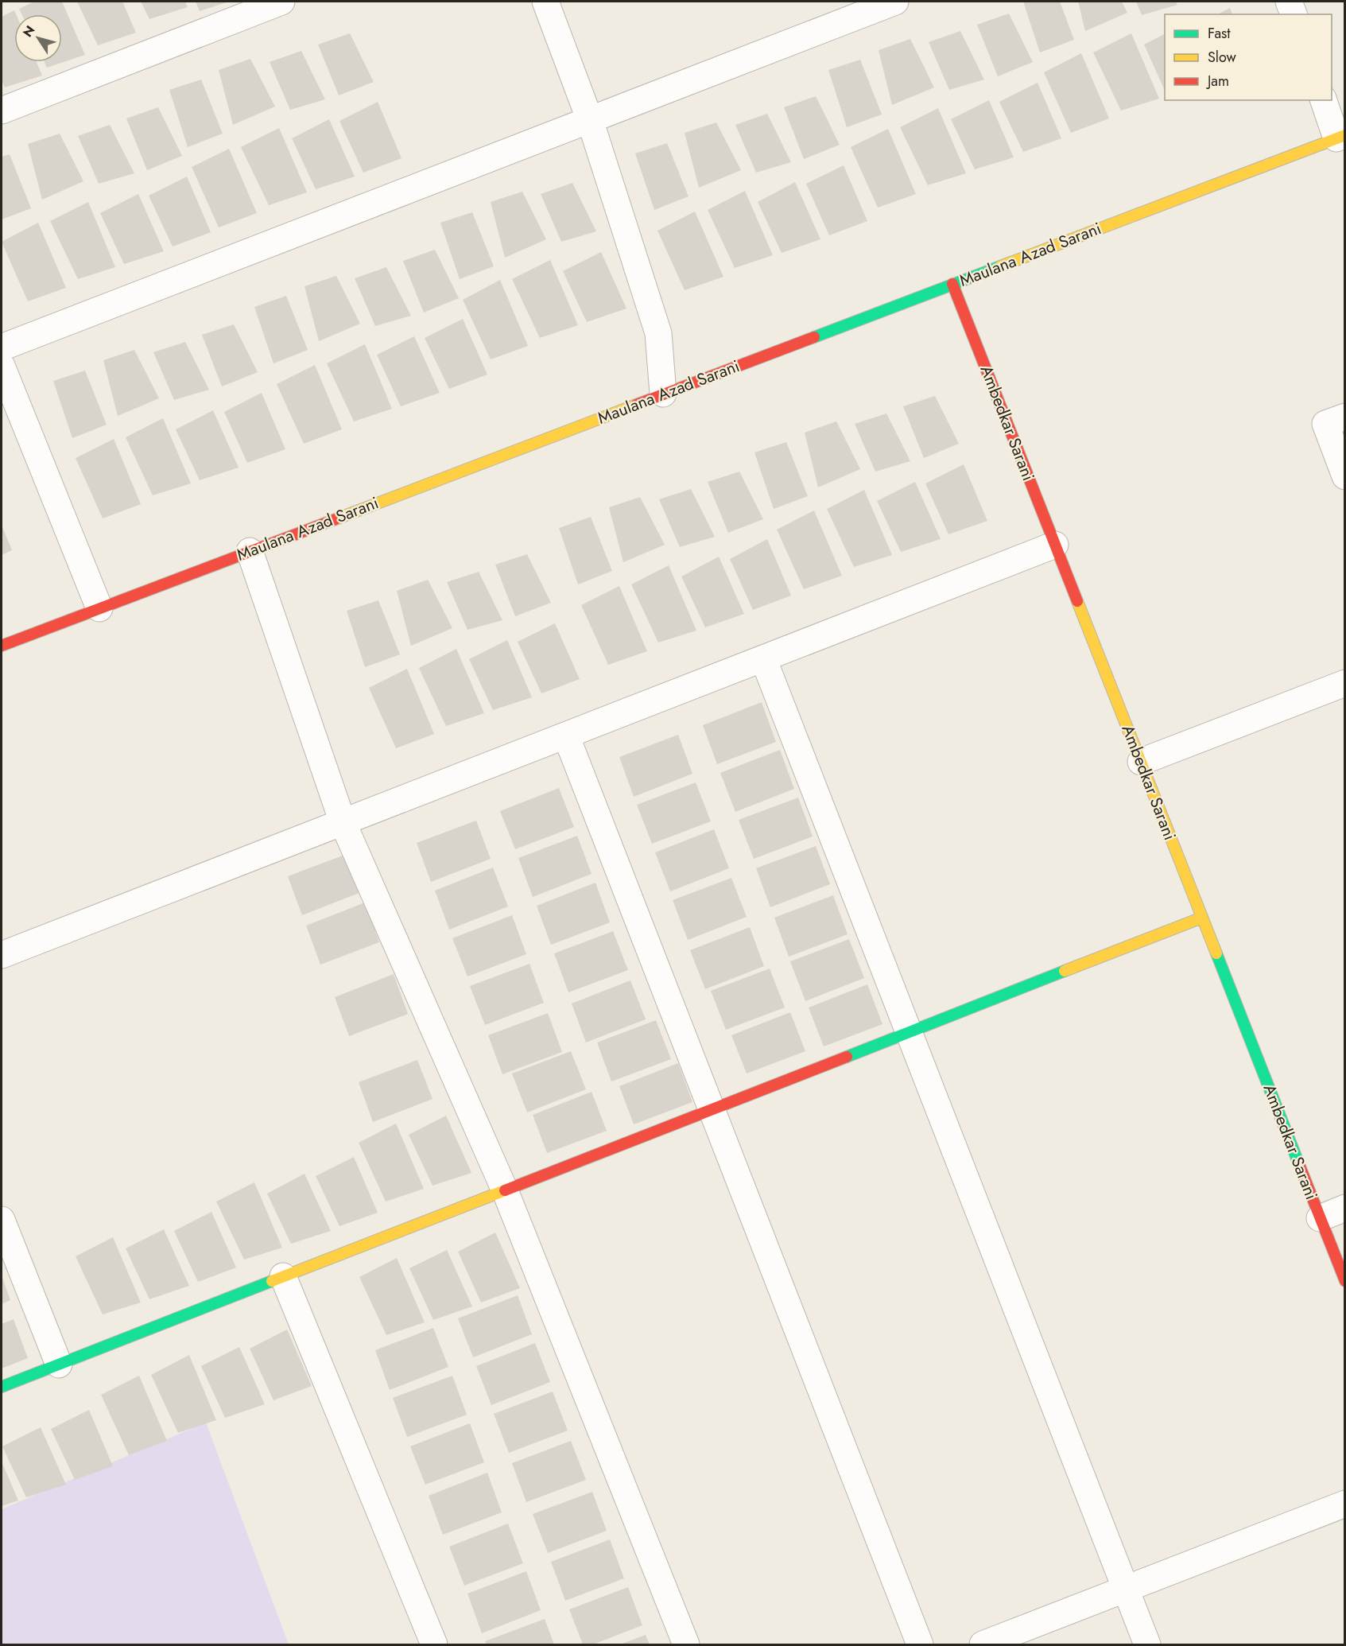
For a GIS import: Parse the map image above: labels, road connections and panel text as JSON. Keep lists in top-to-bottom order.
{
  "streets": {
    "street": ["Maulana Azad Sarani", "Ambedkar Sarani"]
  },
  "crossings": [
    ["Maulana Azad Sarani", "Ambedkar Sarani"]
  ],
  "legend": ["Fast", "Slow", "Jam"],
  "north": "top left"
}
